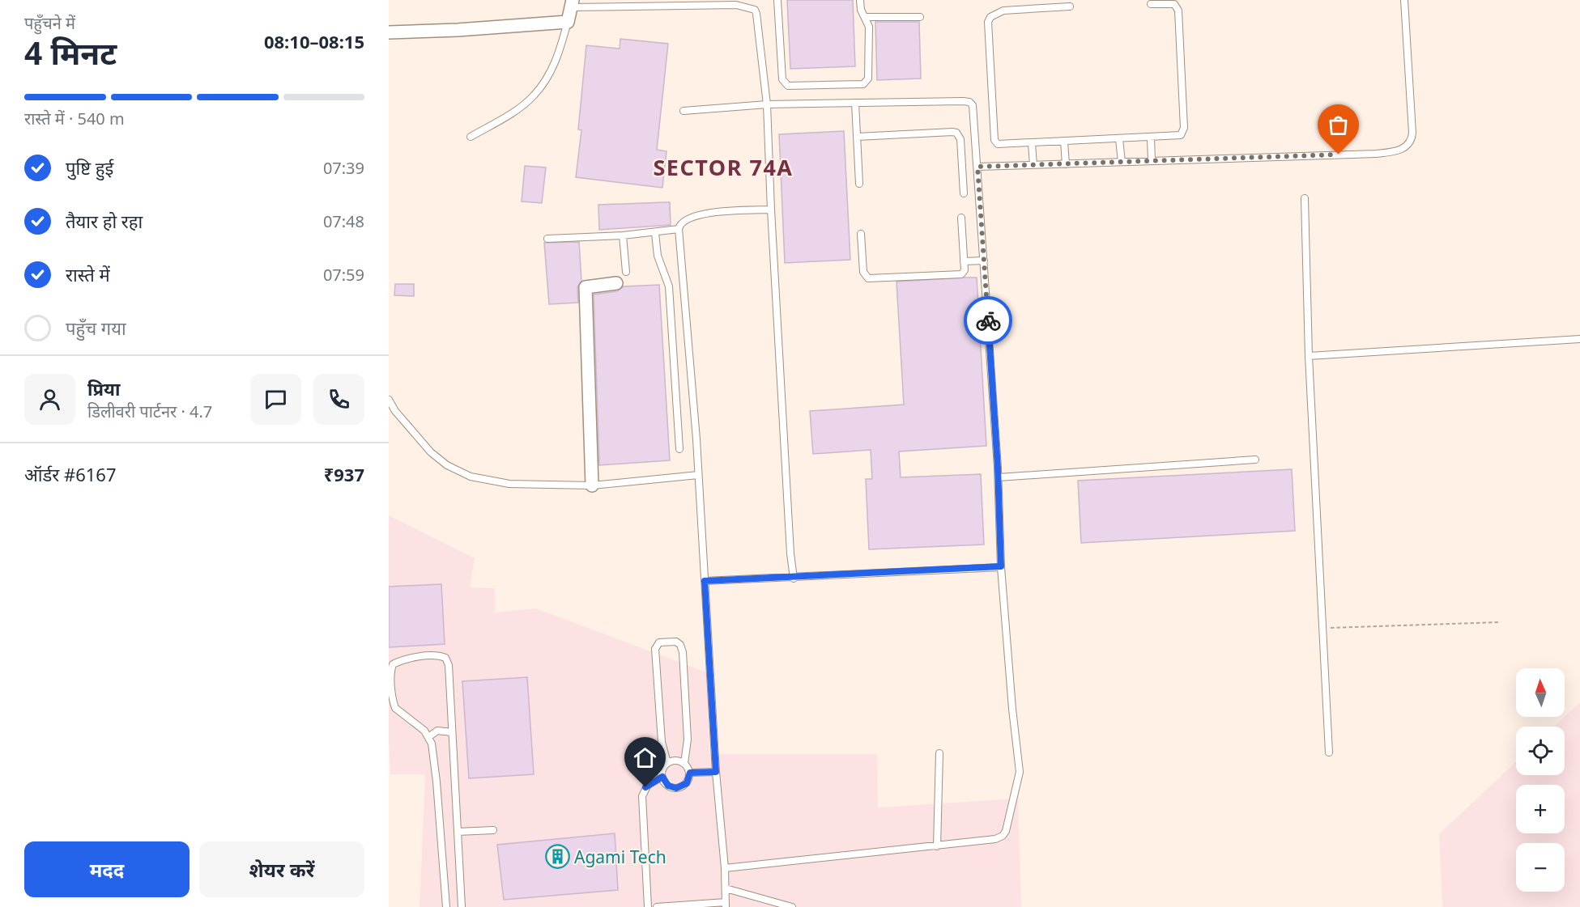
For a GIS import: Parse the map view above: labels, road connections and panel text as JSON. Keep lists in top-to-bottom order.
{
  "districts": ["SECTOR 74A"],
  "places": {
    "building": ["Agami Tech"]
  },
  "north": "top",
  "page": {
    "heading": ["4 मिनट", "पहुँचने में", "08:10–08:15"],
    "panel": [
      "प्रिया",
      "डिलीवरी पार्टनर · 4.7",
      "ऑर्डर #6167",
      "₹937"
    ],
    "bar": "रास्ते में · 540 m",
    "list": [
      ["पुष्टि हुई", "07:39"],
      ["तैयार हो रहा", "07:48"],
      ["रास्ते में", "07:59"],
      "पहुँच गया"
    ],
    "map_buttons": ["+", "−"],
    "buttons": ["मदद", "शेयर करें"]
  }
}
